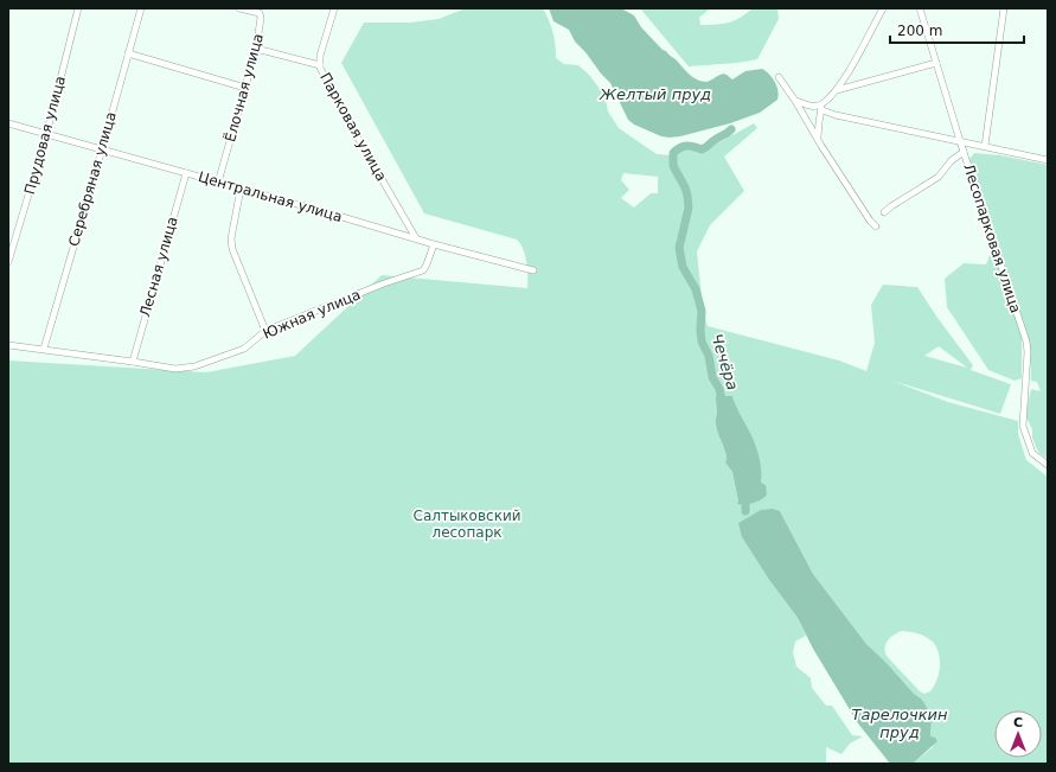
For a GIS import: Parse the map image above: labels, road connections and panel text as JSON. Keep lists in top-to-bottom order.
{
  "streets": {
    "street": [
      "Ёлочная улица",
      "Парковая улица",
      "Прудовая улица",
      "Серебряная улица",
      "Центральная улица",
      "Лесопарковая улица",
      "Лесная улица",
      "Южная улица"
    ]
  },
  "crossings": [
    ["Ёлочная улица", "Центральная улица"],
    ["Парковая улица", "Центральная улица"],
    ["Прудовая улица", "Центральная улица"],
    ["Серебряная улица", "Центральная улица"],
    ["Серебряная улица", "Южная улица"],
    ["Центральная улица", "Лесная улица"],
    ["Центральная улица", "Южная улица"],
    ["Лесная улица", "Южная улица"]
  ],
  "water": ["Желтый пруд", "Чечёра", "Тарелочкин пруд"],
  "parks": ["Салтыковский лесопарк"],
  "scale_bar": "200 m",
  "north": "top"
}
